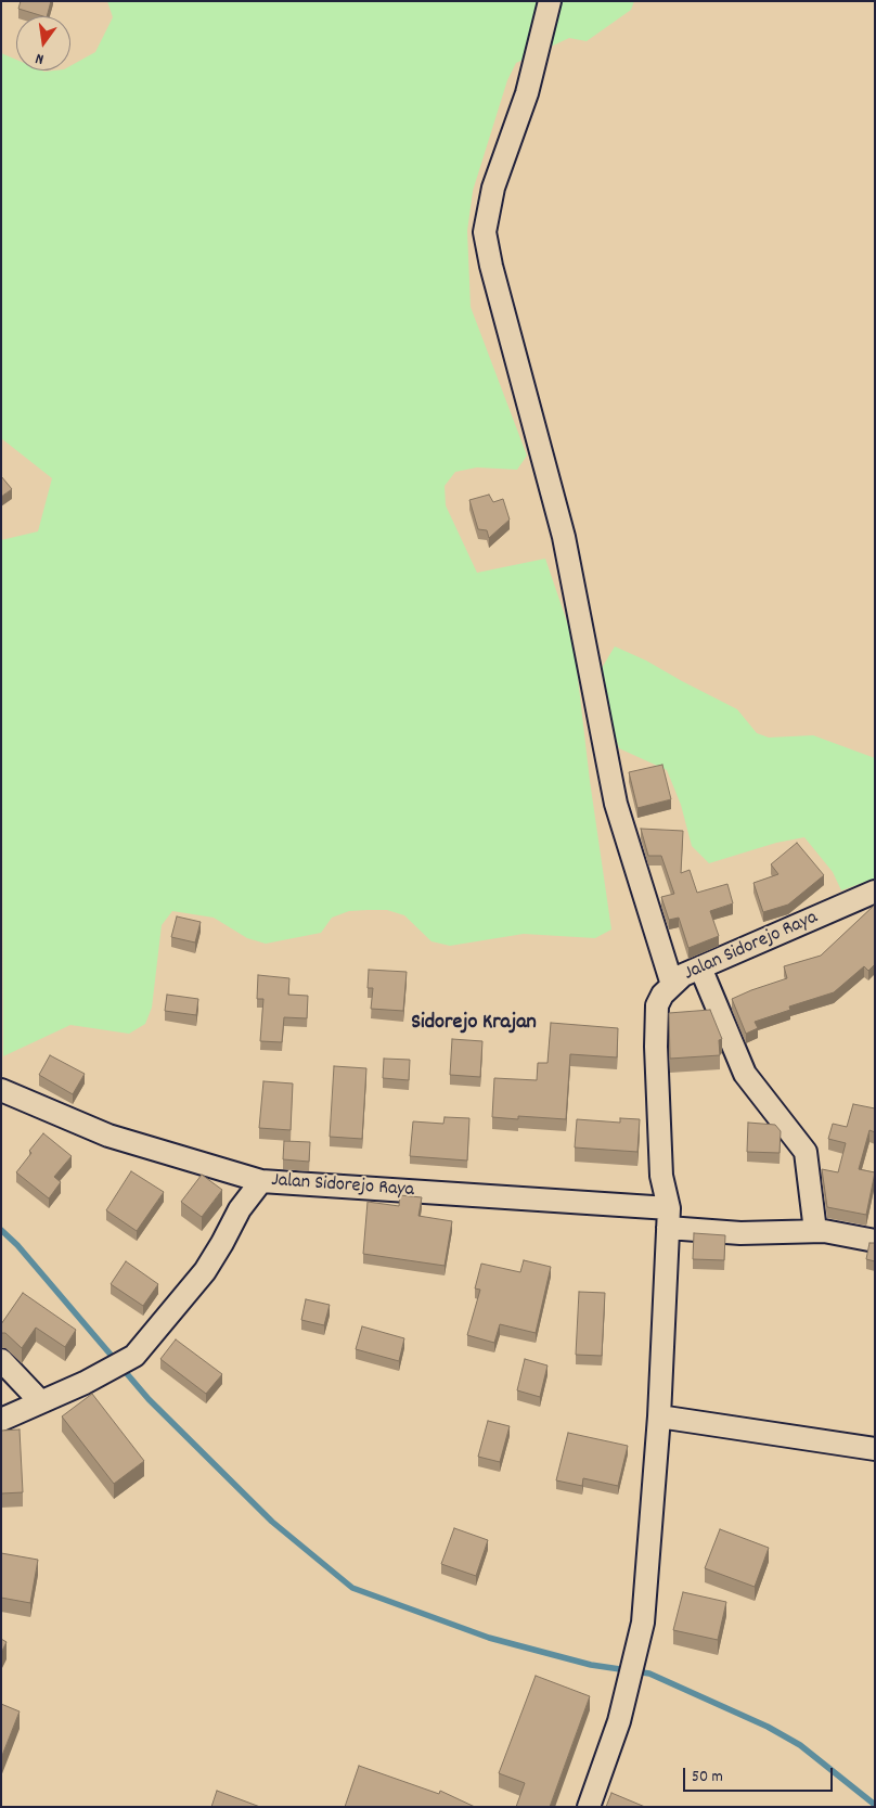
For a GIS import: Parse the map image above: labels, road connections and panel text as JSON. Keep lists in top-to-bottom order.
{
  "streets": {
    "street": ["Jalan Sidorejo Raya"]
  },
  "districts": ["Sidorejo Krajan"],
  "scale_bar": "50 m",
  "north": "bottom"
}
